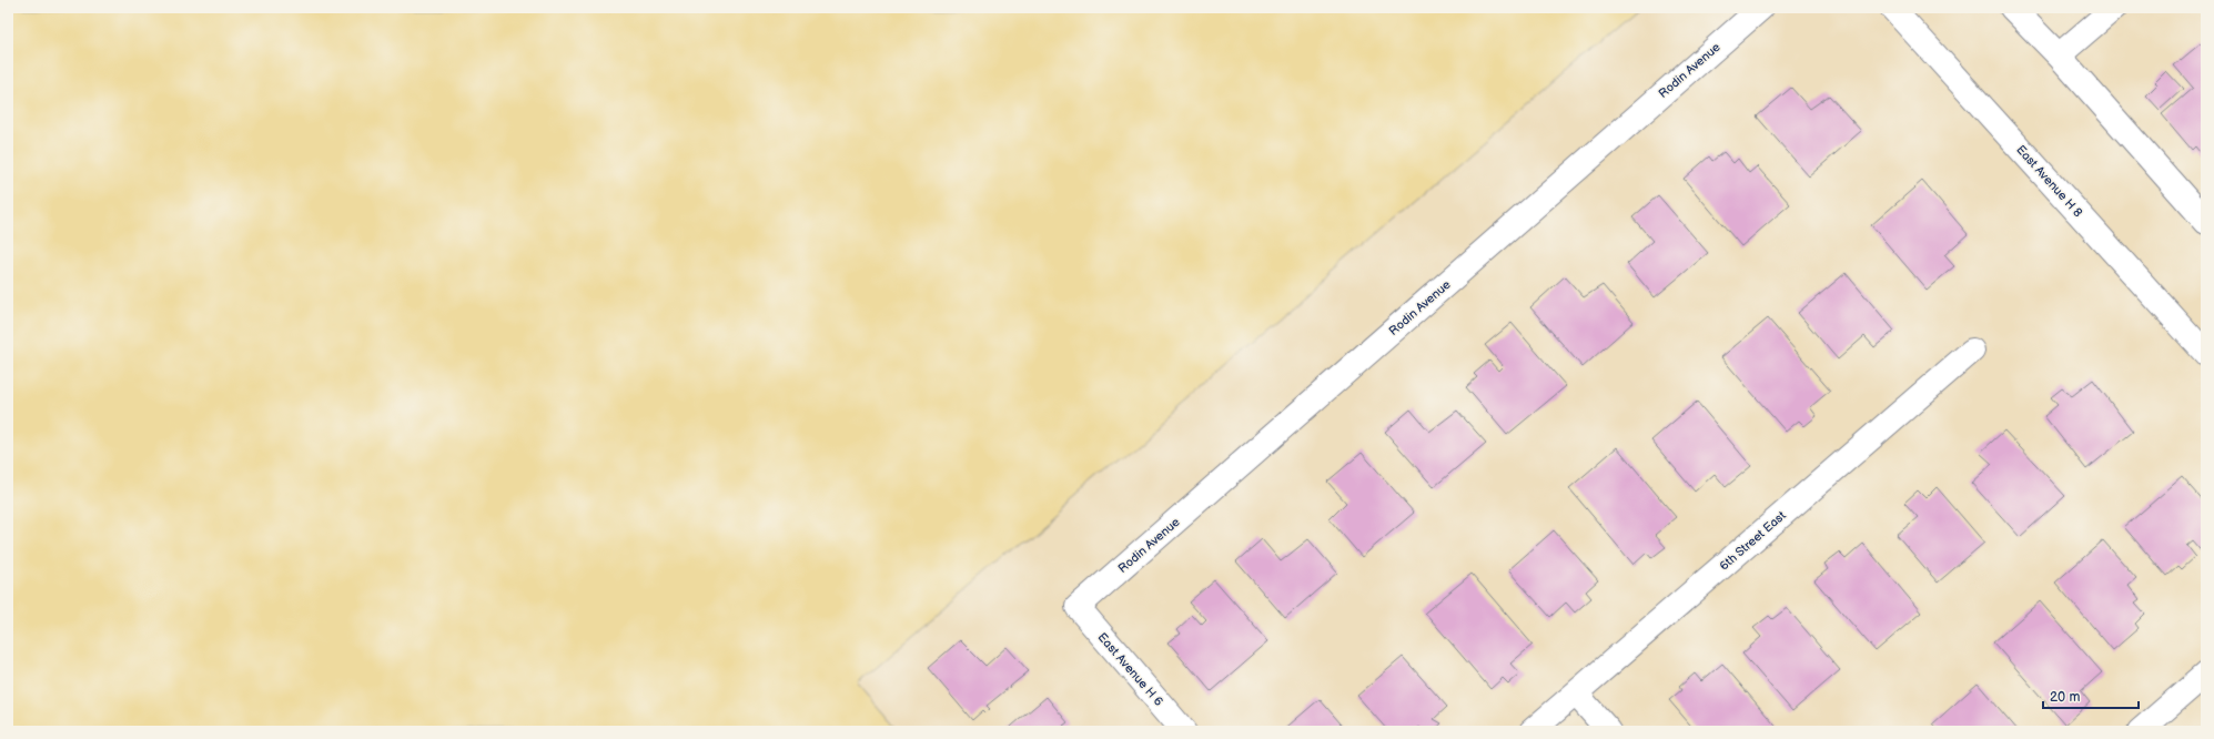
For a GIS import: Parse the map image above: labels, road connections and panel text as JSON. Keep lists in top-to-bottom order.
{
  "streets": {
    "street": [
      "Rodin Avenue",
      "East Avenue H 8",
      "6th Street East",
      "East Avenue H 6"
    ]
  },
  "crossings": [
    ["Rodin Avenue", "East Avenue H 6"]
  ],
  "scale_bar": "20 m"
}
